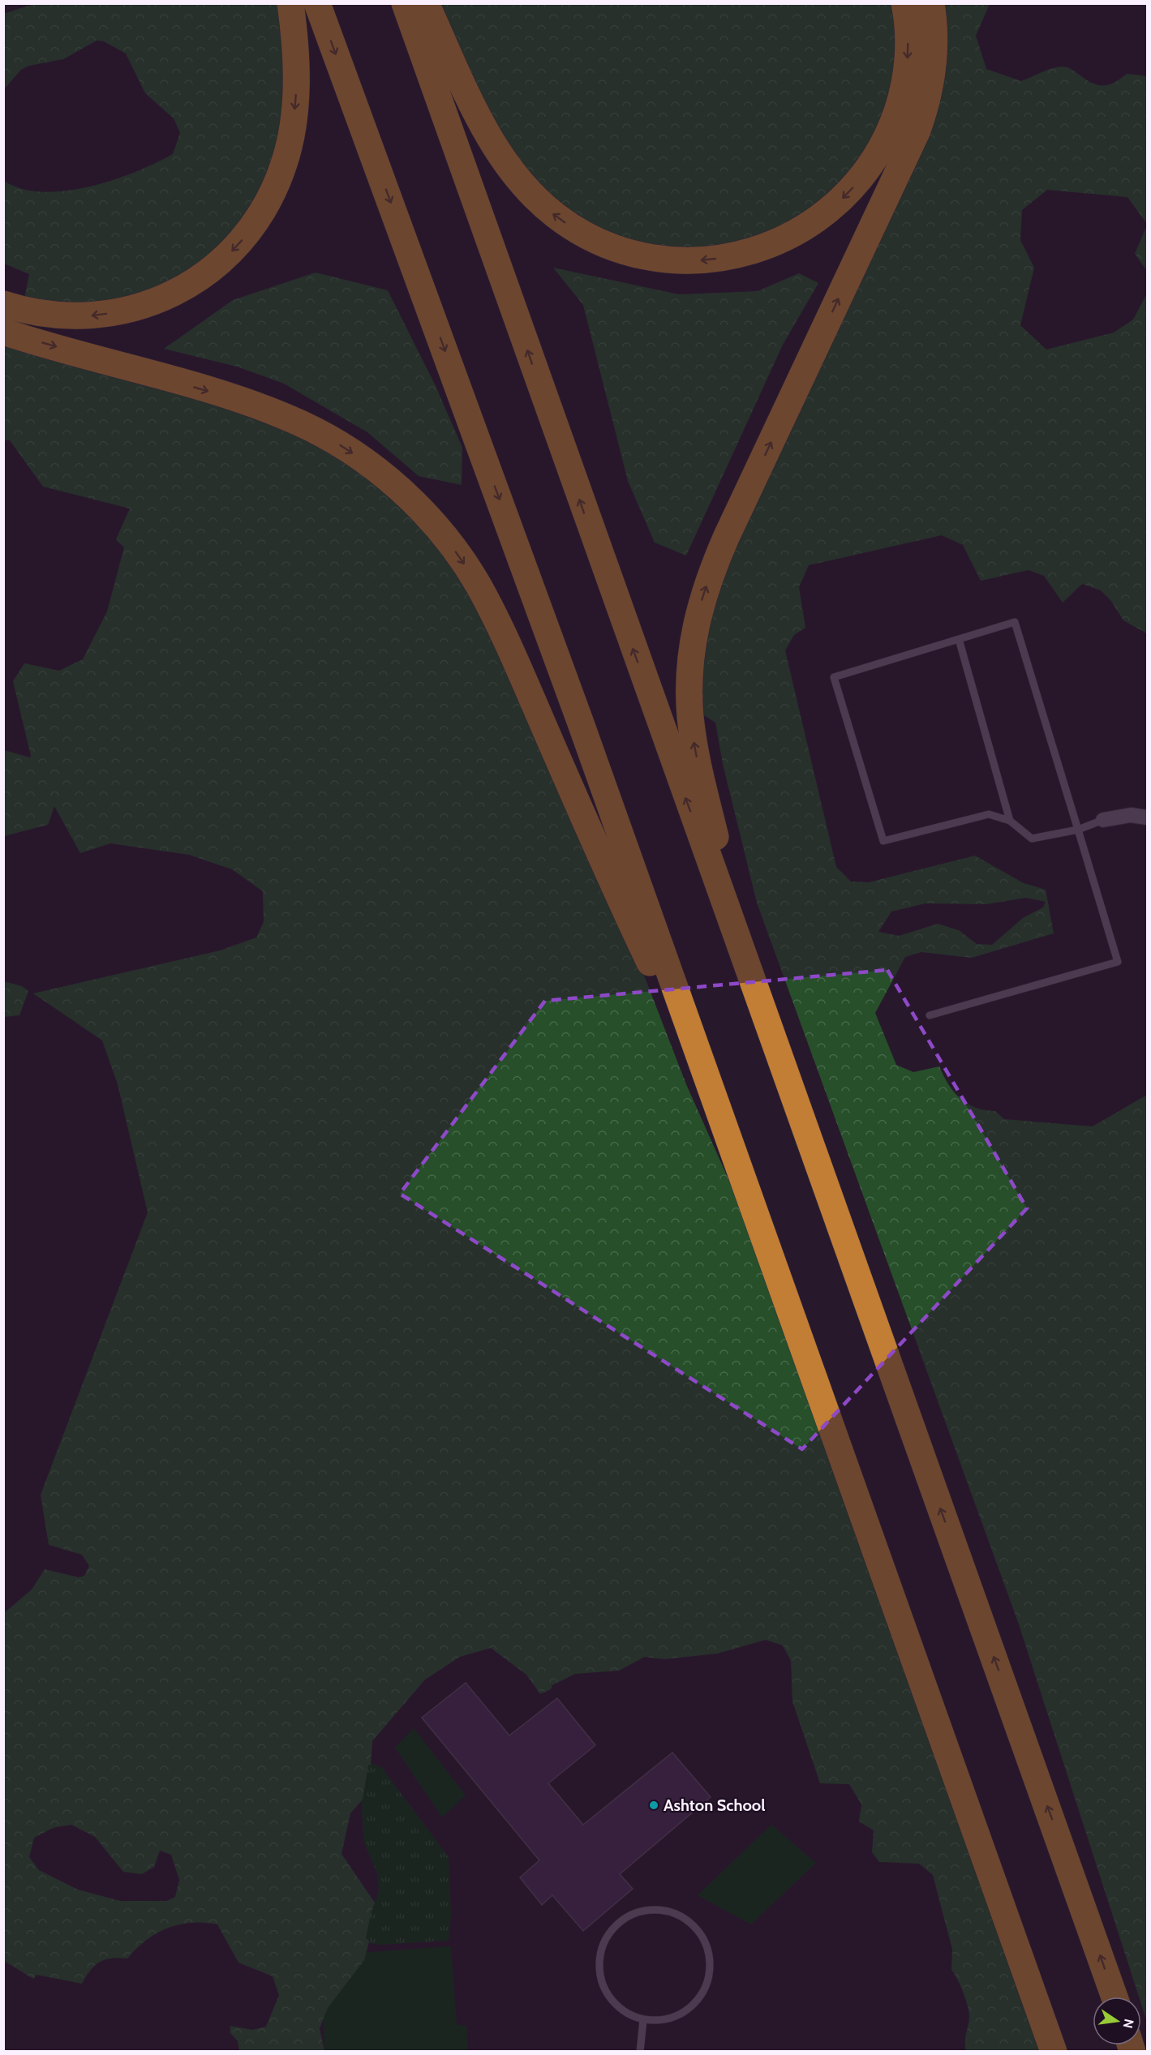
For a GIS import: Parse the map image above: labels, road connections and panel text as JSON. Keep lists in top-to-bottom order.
{
  "places": ["Ashton School"],
  "north": "right"
}
